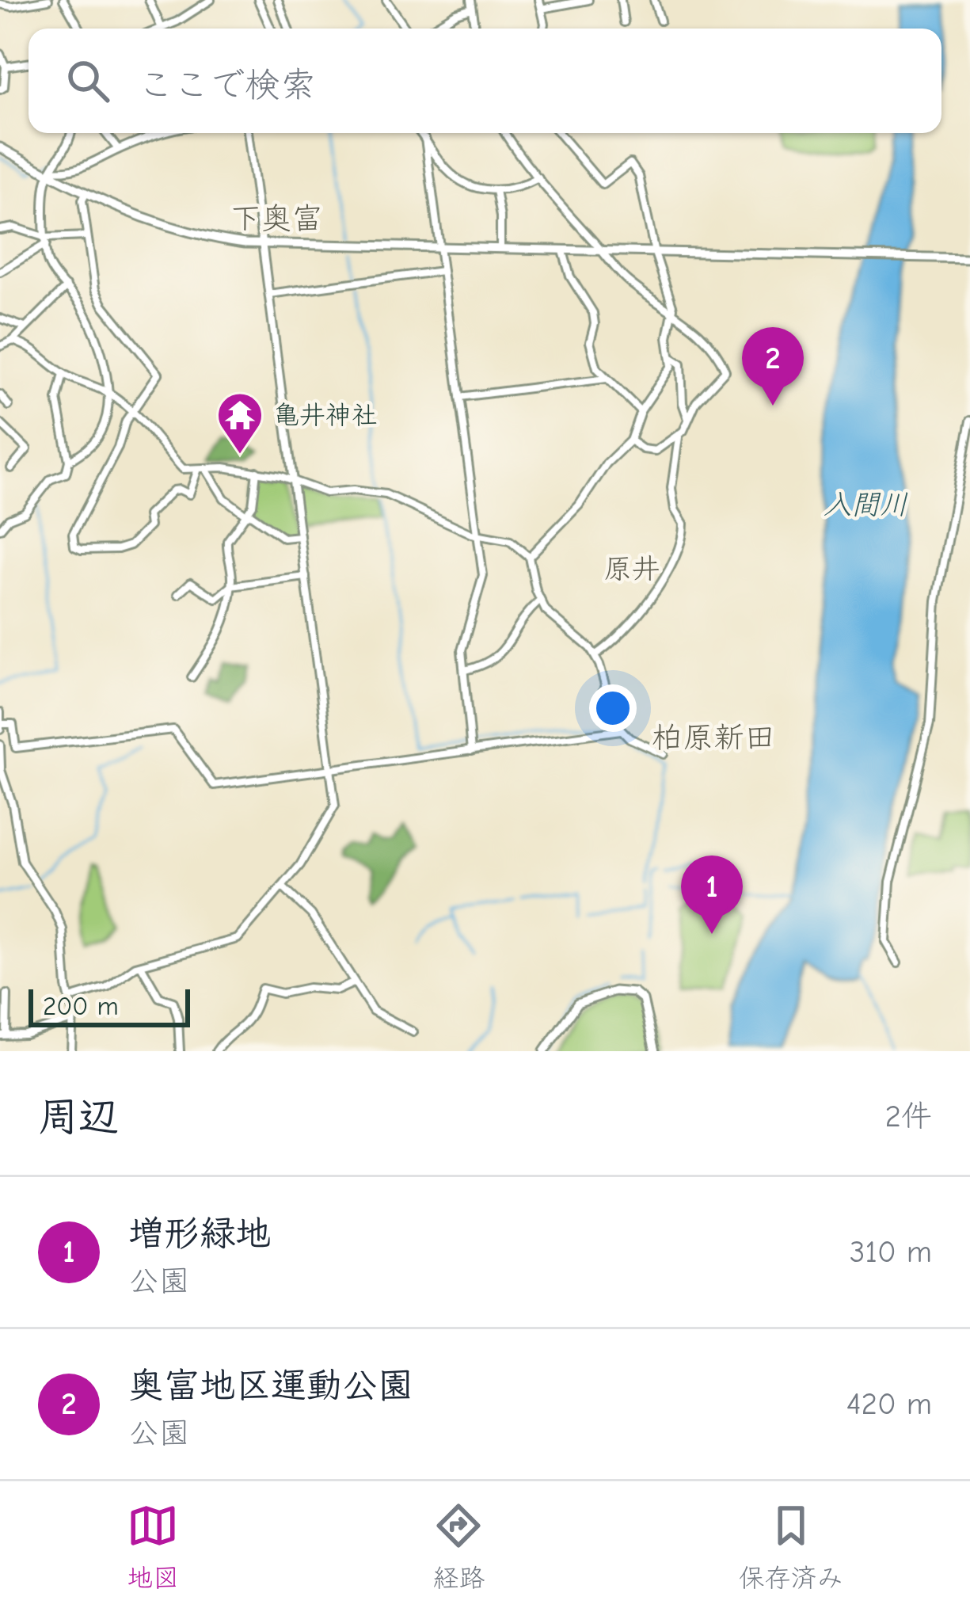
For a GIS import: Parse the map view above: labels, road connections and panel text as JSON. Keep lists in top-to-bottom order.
{
  "districts": ["下奥富", "原井", "柏原新田"],
  "water": ["入間川"],
  "places": {
    "temple": ["亀井神社"]
  },
  "scale_bar": "200 m",
  "page": {
    "search": "ここで検索",
    "pins": ["2", "1"],
    "scale": "200 m",
    "heading": ["周辺", "2件"],
    "list": [
      {
        "mark": "1",
        "name": "増形緑地",
        "note": "公園",
        "value": "310 m"
      },
      {
        "mark": "2",
        "name": "奥富地区運動公園",
        "note": "公園",
        "value": "420 m"
      }
    ],
    "nav": ["地図", "経路", "保存済み"]
  }
}
